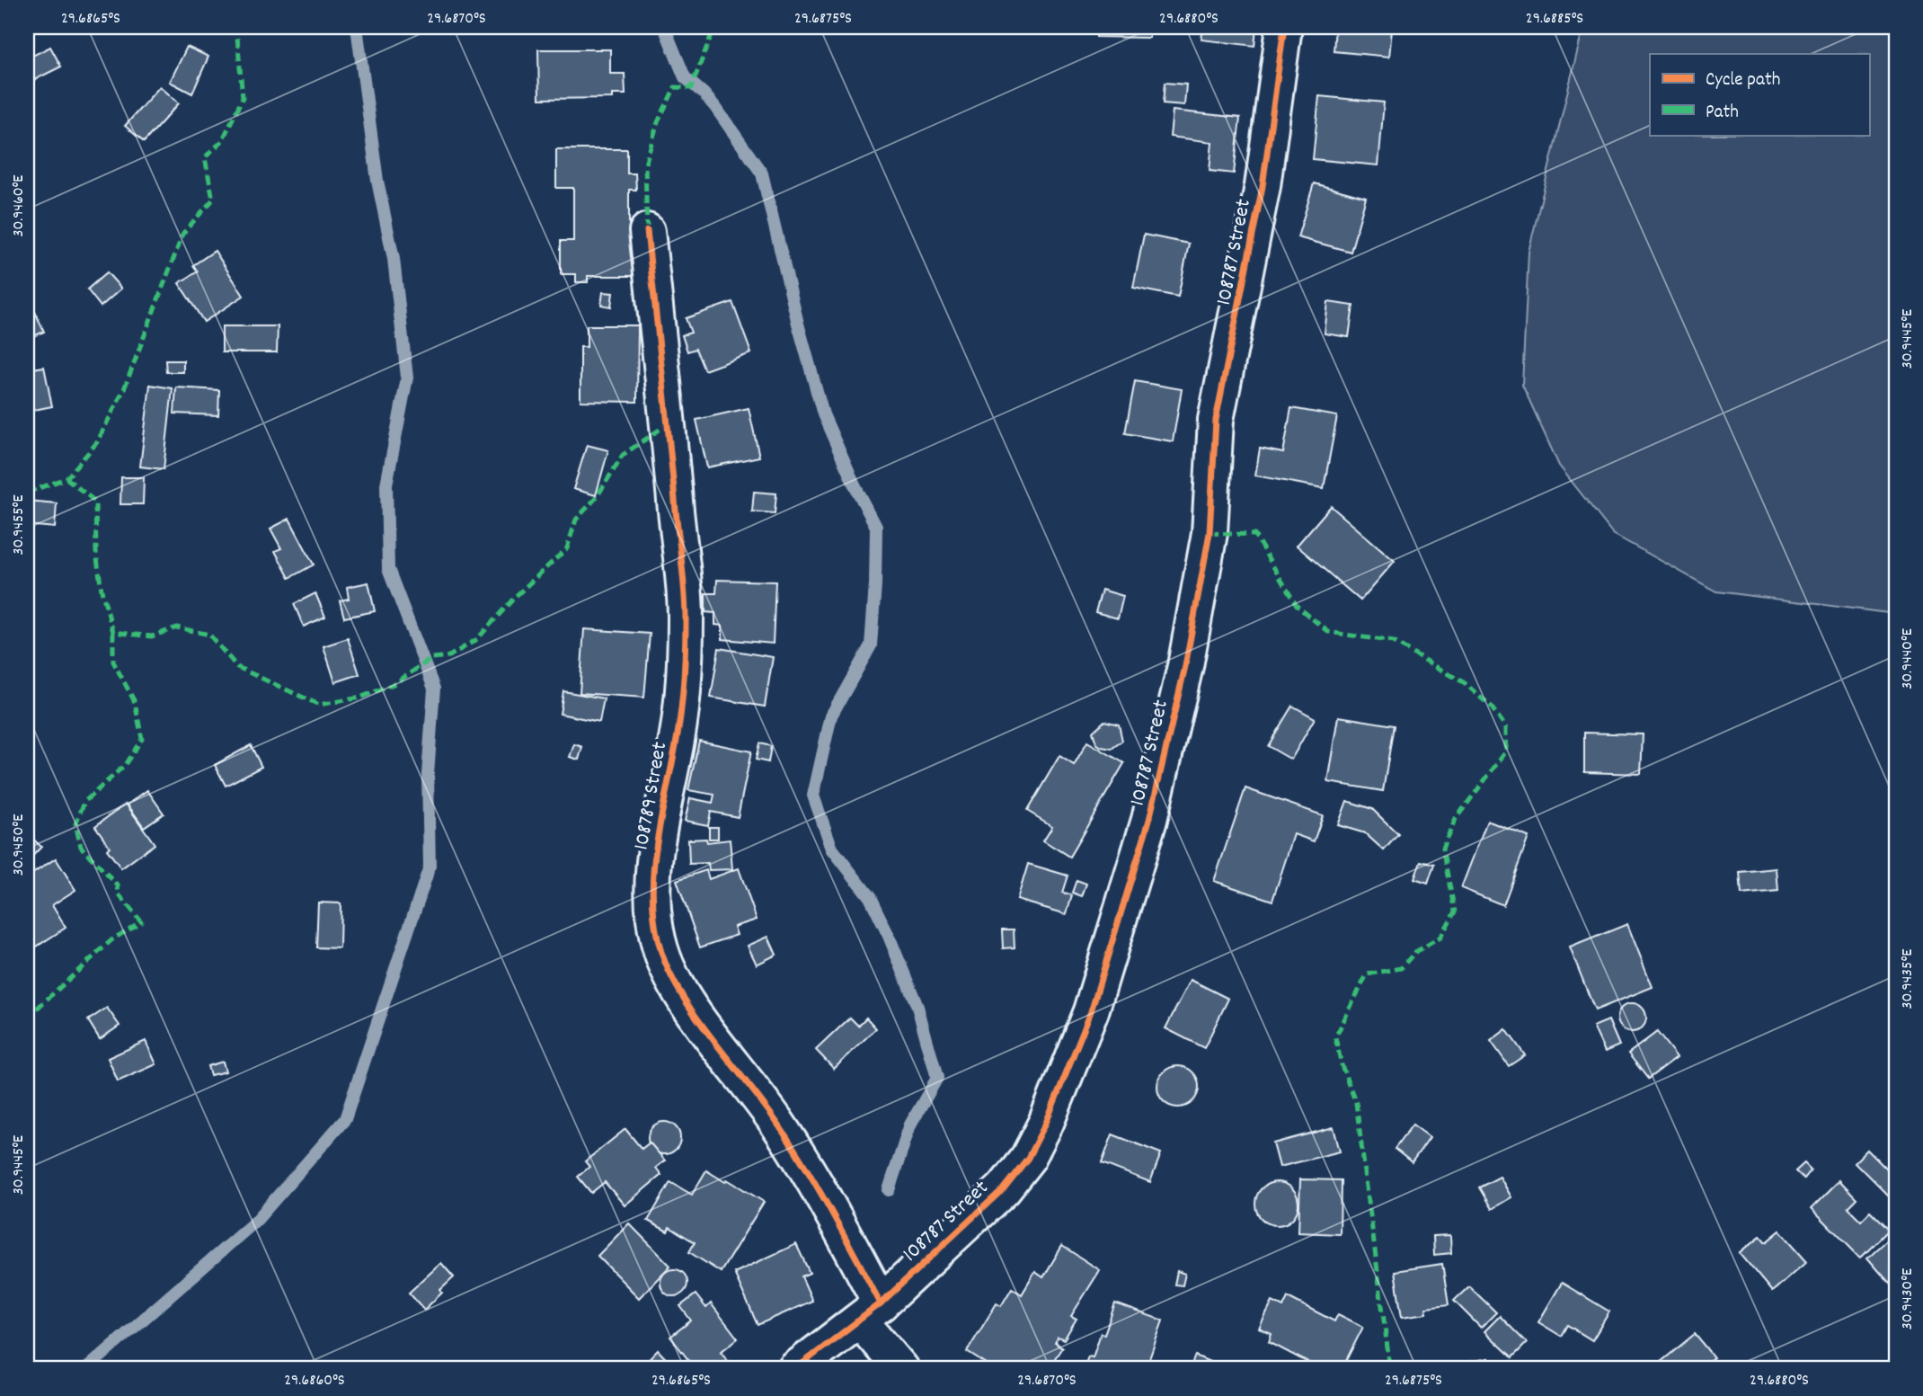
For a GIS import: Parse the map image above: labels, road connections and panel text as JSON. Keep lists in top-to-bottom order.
{
  "streets": {
    "street": ["108787 Street", "108789 Street"]
  },
  "crossings": [
    ["108787 Street", "108789 Street"]
  ],
  "legend": ["Cycle path", "Path"],
  "coordinates": [
    "29.6865°S",
    "29.6870°S",
    "29.6875°S",
    "29.6880°S",
    "29.6885°S",
    "30.9460°E",
    "30.9445°E",
    "30.9455°E",
    "30.9440°E",
    "30.9450°E",
    "30.9435°E",
    "30.9430°E",
    "29.6860°S"
  ]
}
